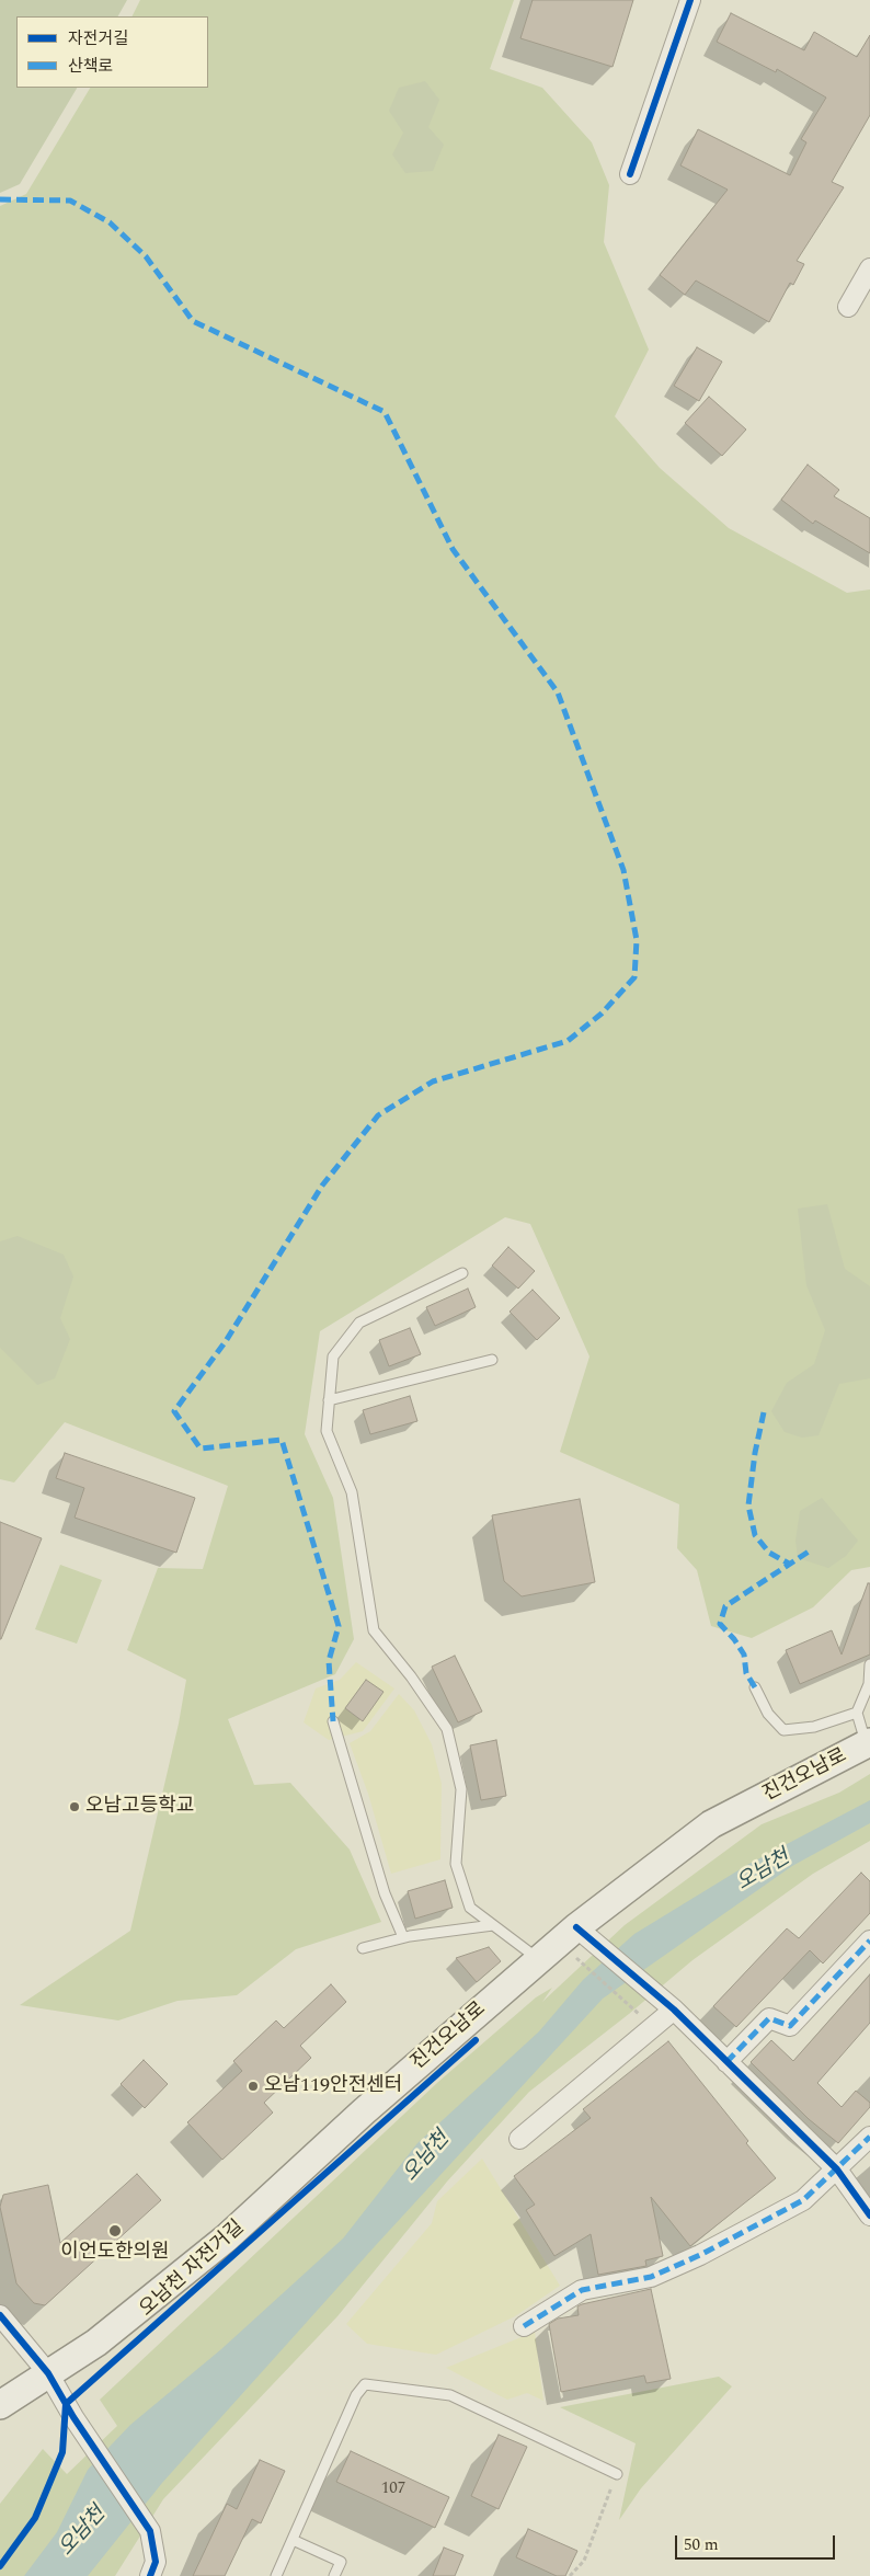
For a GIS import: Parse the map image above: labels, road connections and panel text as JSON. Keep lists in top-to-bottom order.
{
  "streets": {
    "main road": ["진건오남로"],
    "cycle path": ["오남천 자전거길"]
  },
  "water": ["오남천"],
  "places": ["오남고등학교", "오남119안전센터", "이언도한의원"],
  "house_numbers": ["107"],
  "legend": ["자전거길", "산책로"],
  "scale_bar": "50 m"
}
